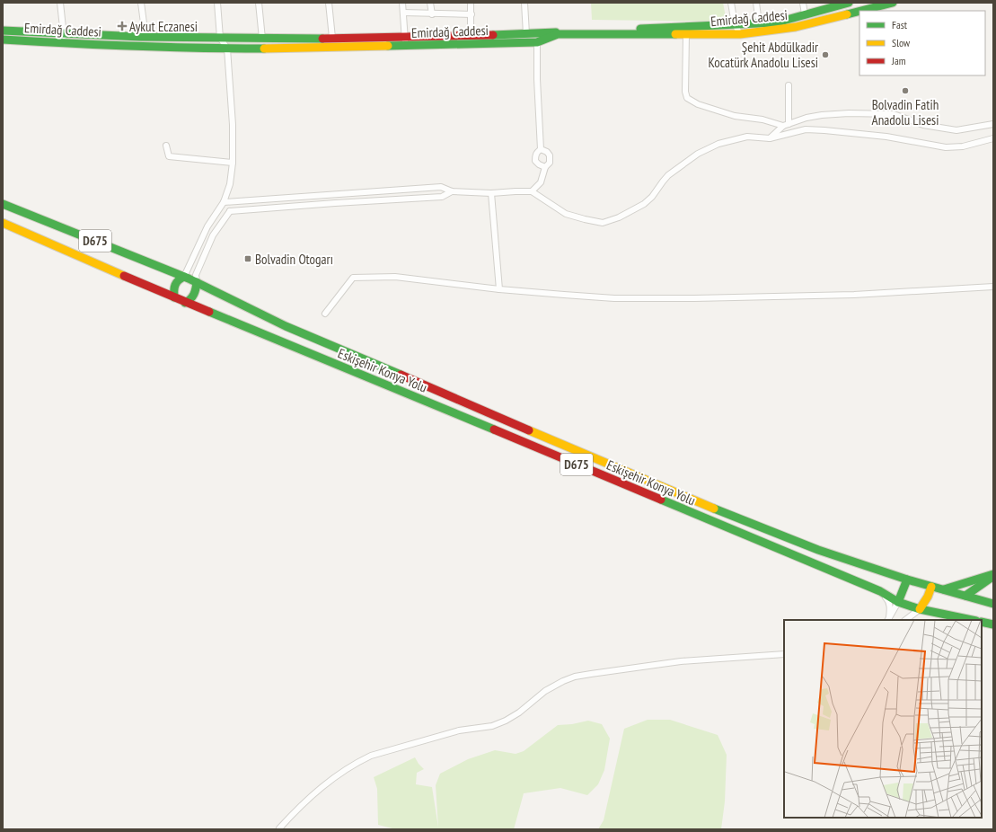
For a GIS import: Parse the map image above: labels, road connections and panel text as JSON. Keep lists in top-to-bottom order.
{
  "streets": {
    "main road": ["Emirdağ Caddesi", "D675", "Eskişehir Konya Yolu"]
  },
  "crossings": [
    ["D675", "Eskişehir Konya Yolu"]
  ],
  "places": {
    "health": ["Aykut Eczanesi"],
    "other": ["Şehit Abdülkadir Kocatürk Anadolu Lisesi", "Bolvadin Fatih Anadolu Lisesi"],
    "transit": ["Bolvadin Otogarı"]
  },
  "legend": ["Fast", "Slow", "Jam"]
}
